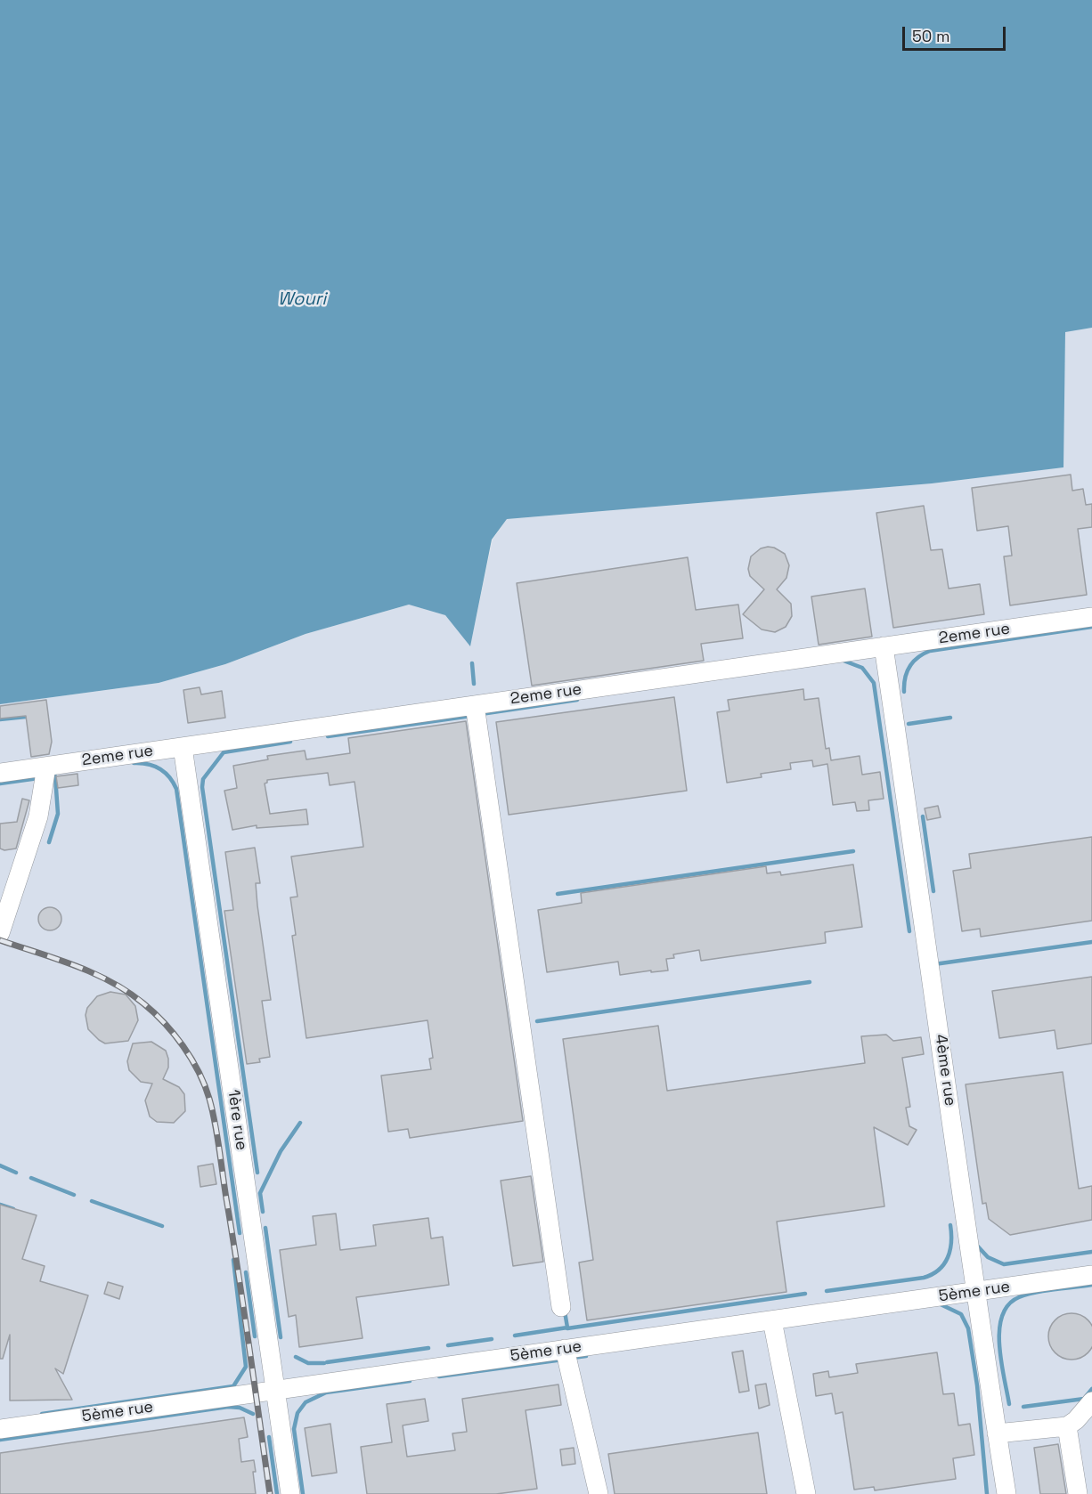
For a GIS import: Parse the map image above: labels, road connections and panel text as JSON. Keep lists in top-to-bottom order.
{
  "streets": {
    "street": [
      "2eme rue",
      "4ème rue",
      "1ère rue",
      "5ème rue"
    ]
  },
  "crossings": [
    ["2eme rue", "4ème rue"],
    ["2eme rue", "1ère rue"],
    ["4ème rue", "5ème rue"],
    ["1ère rue", "5ème rue"]
  ],
  "water": ["Wouri"],
  "scale_bar": "50 m"
}
